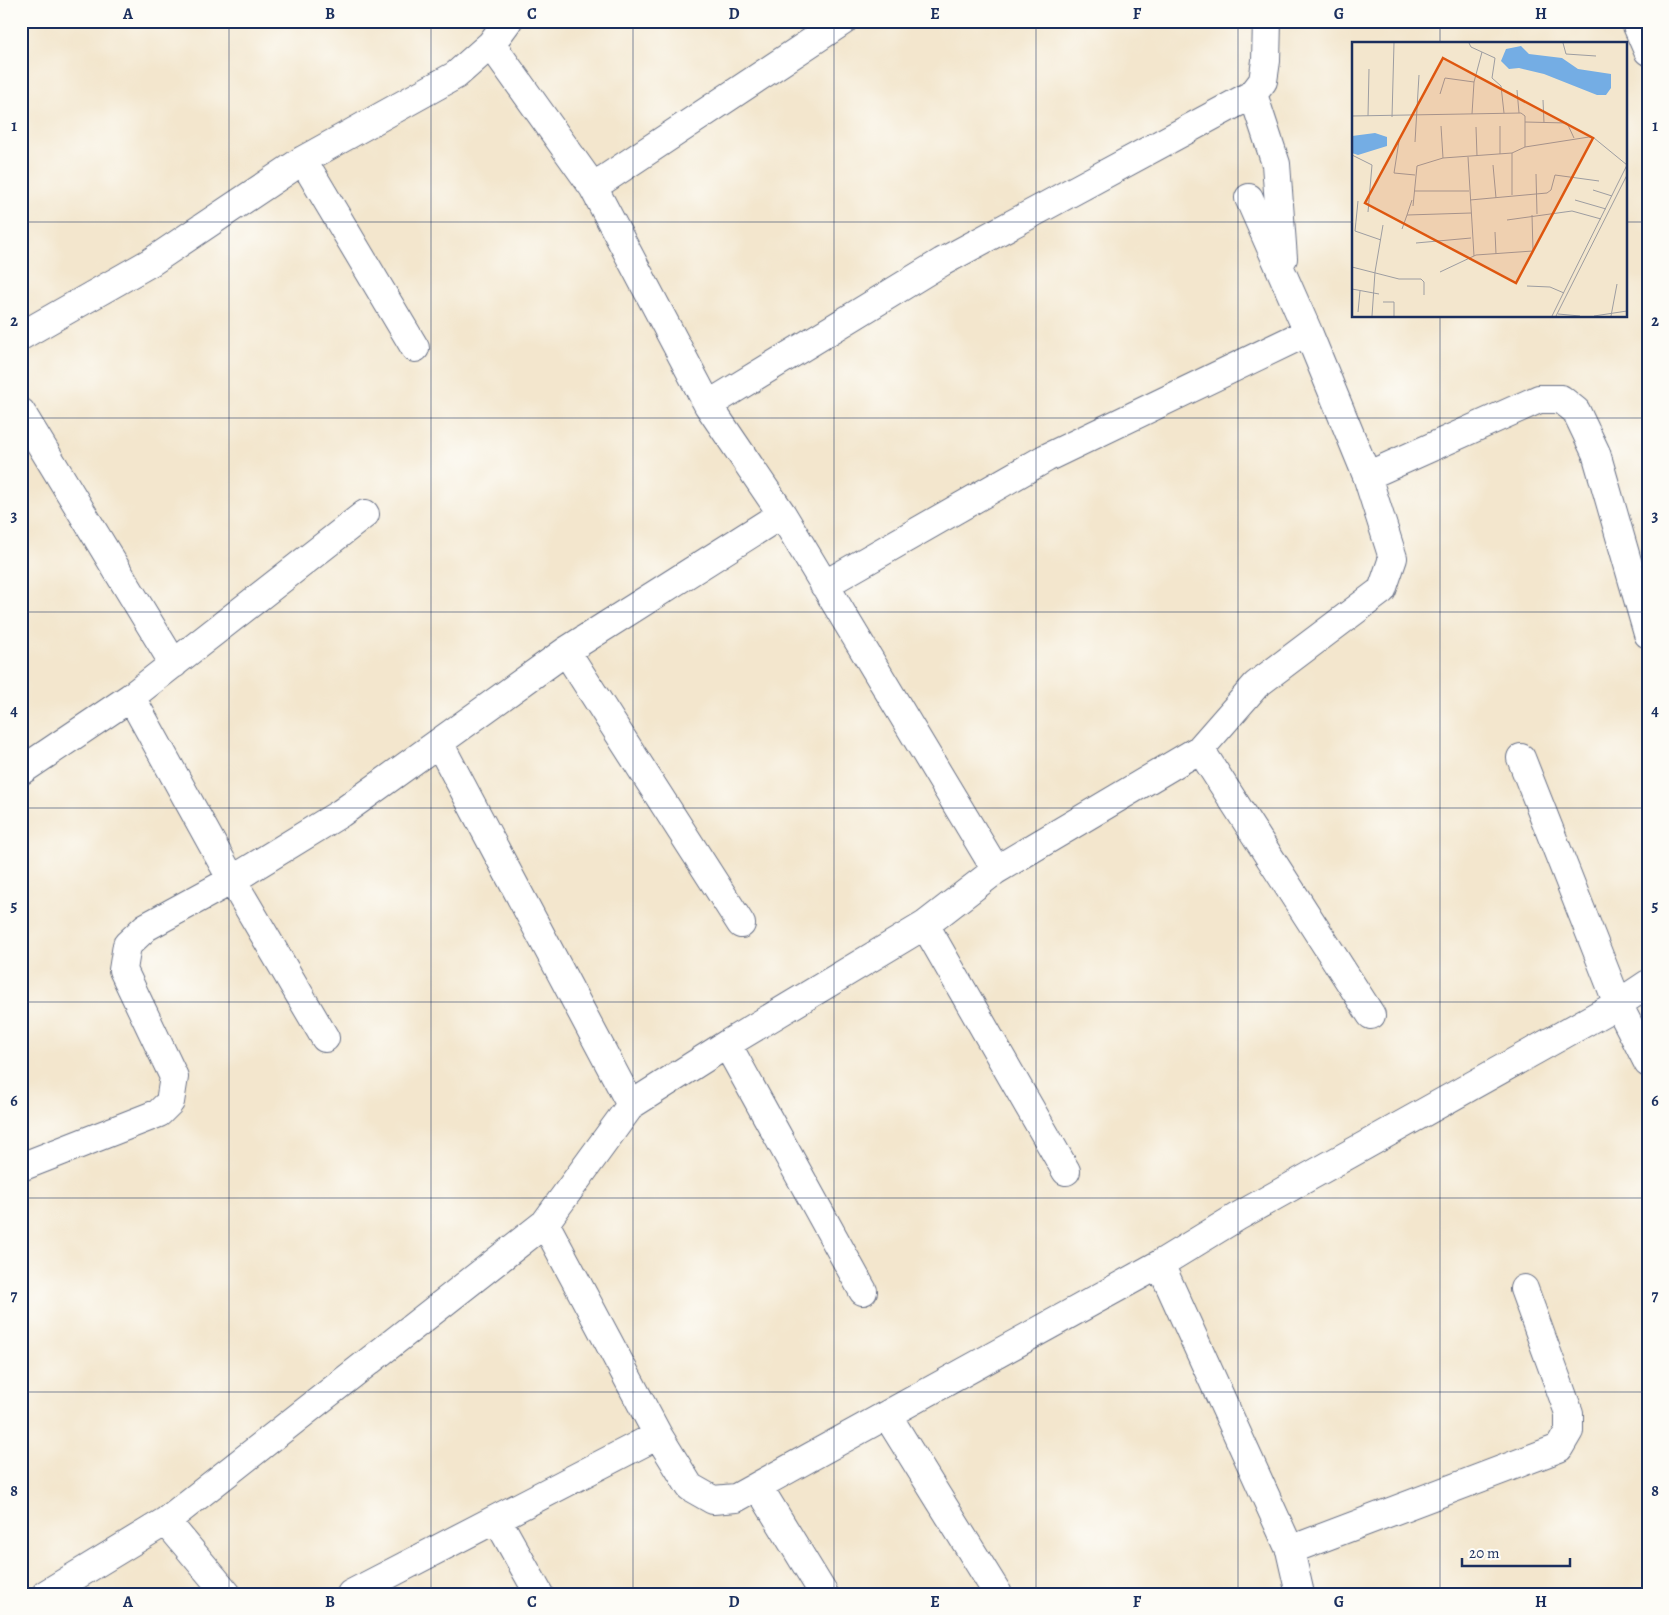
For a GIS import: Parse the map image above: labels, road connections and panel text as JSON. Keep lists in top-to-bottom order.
{
  "scale_bar": "20 m",
  "grid": {
    "columns": [
      "A",
      "B",
      "C",
      "D",
      "E",
      "F",
      "G",
      "H"
    ],
    "rows": [
      "1",
      "2",
      "3",
      "4",
      "5",
      "6",
      "7",
      "8"
    ]
  }
}
